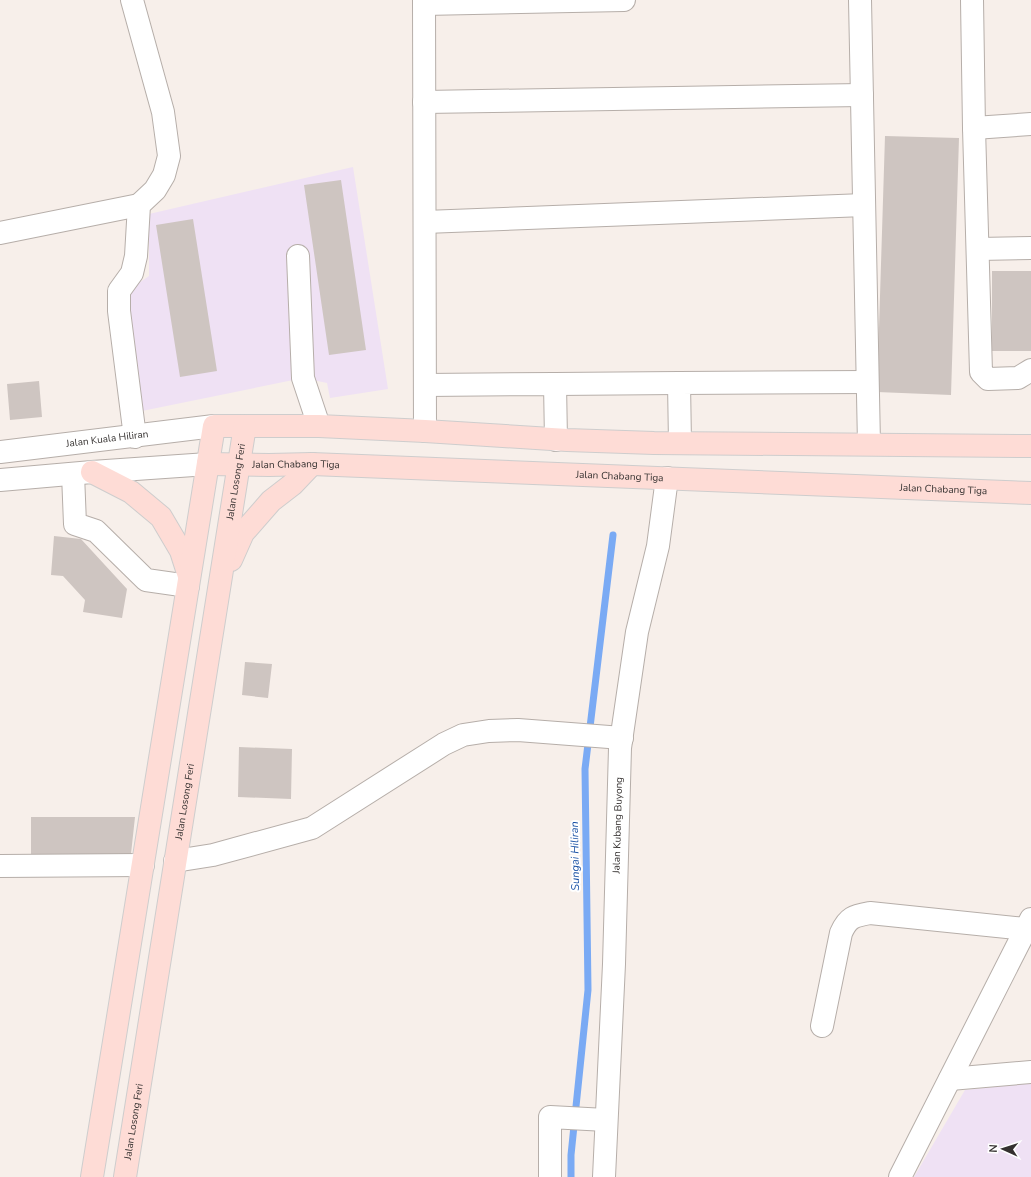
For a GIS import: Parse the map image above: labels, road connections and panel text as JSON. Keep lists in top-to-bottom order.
{
  "streets": {
    "main road": ["Jalan Chabang Tiga", "Jalan Losong Feri"],
    "street": ["Jalan Kuala Hiliran", "Jalan Kubang Buyong"]
  },
  "crossings": [
    ["Jalan Chabang Tiga", "Jalan Losong Feri"],
    ["Jalan Chabang Tiga", "Jalan Kubang Buyong"]
  ],
  "water": ["Sungai Hiliran"],
  "north": "left"
}
